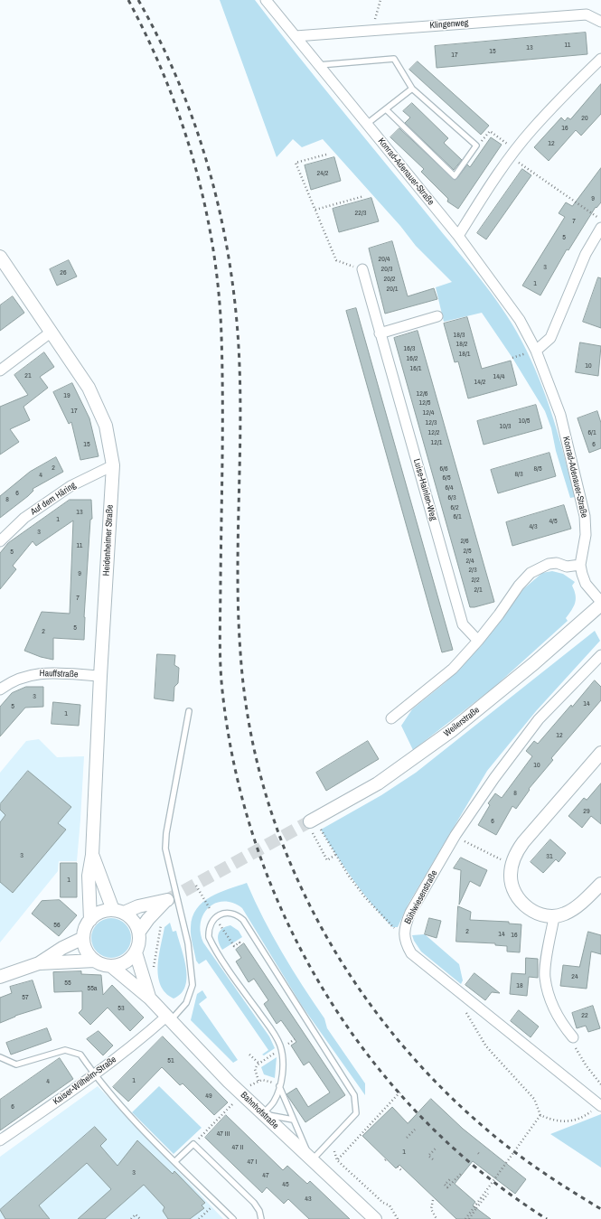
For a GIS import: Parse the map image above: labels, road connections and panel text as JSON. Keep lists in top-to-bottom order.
{
  "streets": {
    "street": [
      "Klingenweg",
      "Konrad-Adenauer-Straße",
      "Luise-Hainlen-Weg",
      "Auf dem Häring",
      "Heidenheimer Straße",
      "Hauffstraße",
      "Weilerstraße",
      "Bühlwiesenstraße",
      "Kaiser-Wilhelm-Straße",
      "Bahnhofstraße"
    ]
  },
  "crossings": [
    ["Klingenweg", "Konrad-Adenauer-Straße"],
    ["Konrad-Adenauer-Straße", "Weilerstraße"],
    ["Auf dem Häring", "Heidenheimer Straße"],
    ["Heidenheimer Straße", "Hauffstraße"],
    ["Heidenheimer Straße", "Bahnhofstraße"],
    ["Kaiser-Wilhelm-Straße", "Bahnhofstraße"]
  ],
  "house_numbers": [
    "11",
    "13",
    "15",
    "17",
    "20",
    "16",
    "12",
    "24/2",
    "9",
    "22/3",
    "7",
    "5",
    "20/4",
    "3",
    "20/3",
    "26",
    "20/2",
    "1",
    "20/1",
    "18/3",
    "18/2",
    "16/3",
    "18/1",
    "16/2",
    "10",
    "16/1",
    "21",
    "14/4",
    "14/2",
    "12/6",
    "19",
    "12/5",
    "17",
    "12/4",
    "10/5",
    "12/3",
    "10/3",
    "12/2",
    "6/1",
    "12/1",
    "15",
    "6",
    "2",
    "6/6",
    "8/5",
    "8/3",
    "4",
    "6/5",
    "6/4",
    "6",
    "6/3",
    "8",
    "6/2",
    "13",
    "6/1",
    "1",
    "4/5",
    "4/3",
    "3",
    "2/6",
    "11",
    "2/5",
    "5",
    "2/4",
    "2/3",
    "9",
    "2/2",
    "2/1",
    "7",
    "5",
    "2",
    "3",
    "14",
    "5",
    "1",
    "12",
    "10",
    "8",
    "29",
    "6",
    "3",
    "31",
    "1",
    "56",
    "2",
    "14",
    "16",
    "24",
    "55",
    "18",
    "55a",
    "57",
    "53",
    "22",
    "51",
    "1",
    "4",
    "49",
    "6",
    "47 III",
    "47 II",
    "1",
    "47 I",
    "3",
    "47",
    "45",
    "43"
  ]
}
